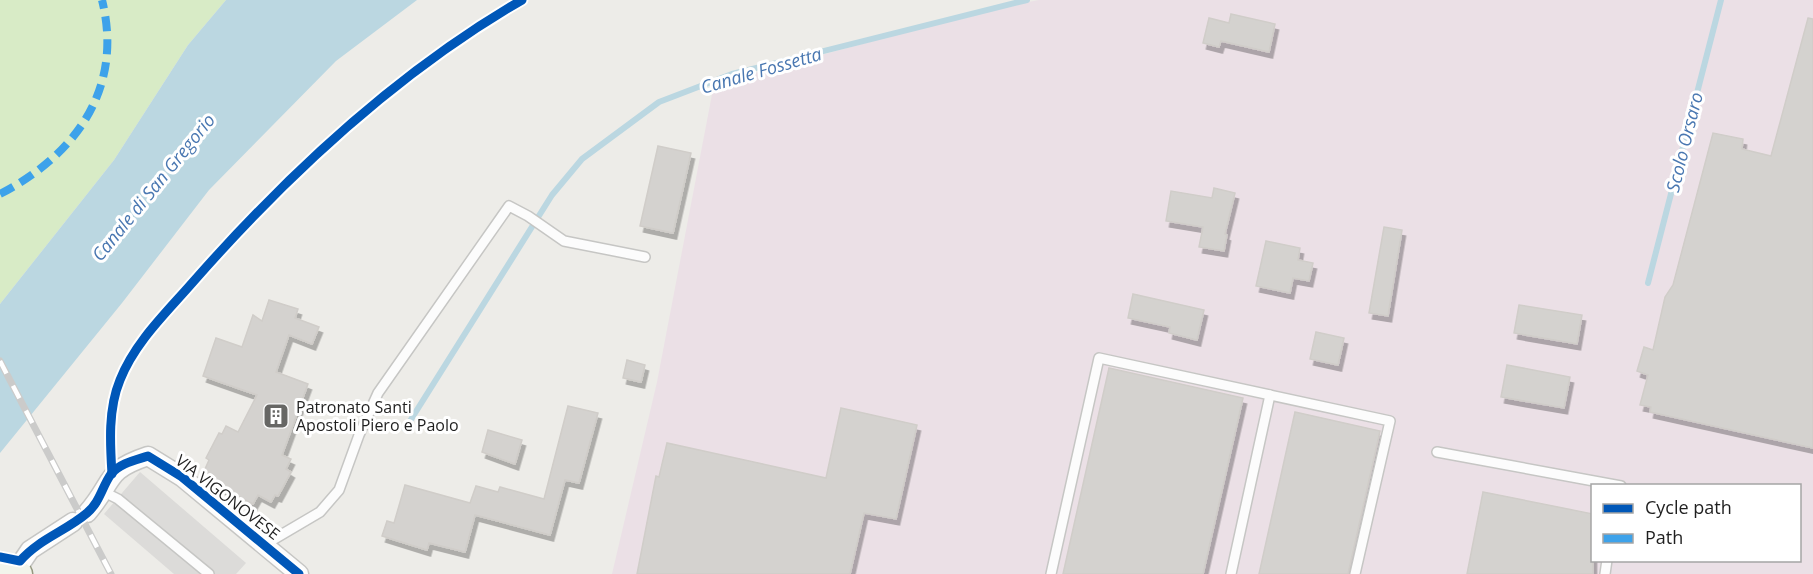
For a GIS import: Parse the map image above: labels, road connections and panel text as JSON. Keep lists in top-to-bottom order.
{
  "streets": {
    "street": ["VIA VIGONOVESE"]
  },
  "water": ["Canale Fossetta", "Scolo Orsaro", "Canale di San Gregorio"],
  "places": {
    "building": ["Patronato Santi Apostoli Piero e Paolo"]
  },
  "legend": ["Cycle path", "Path"]
}
